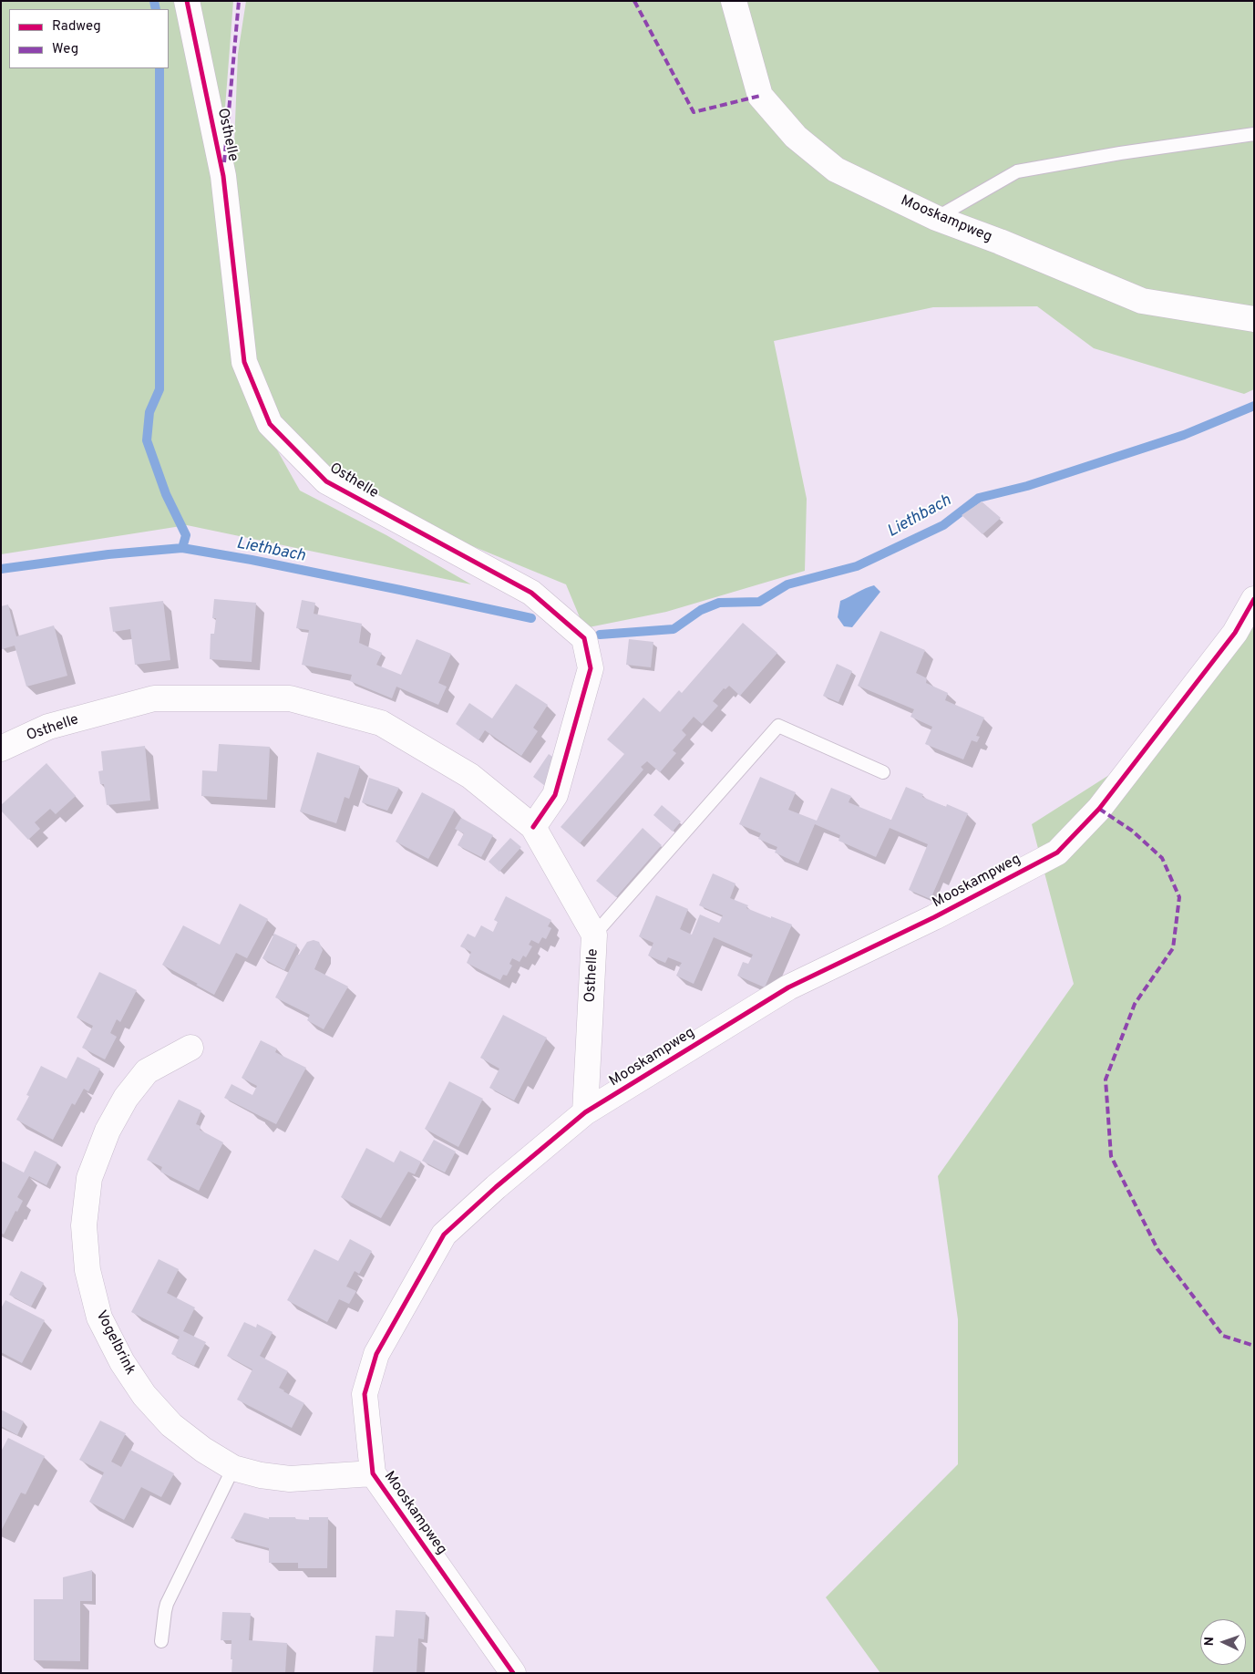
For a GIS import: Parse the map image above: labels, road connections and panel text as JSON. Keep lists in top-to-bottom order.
{
  "streets": {
    "street": ["Osthelle", "Mooskampweg", "Vogelbrink"]
  },
  "crossings": [
    ["Osthelle", "Mooskampweg"],
    ["Mooskampweg", "Vogelbrink"]
  ],
  "water": ["Liethbach"],
  "legend": ["Radweg", "Weg"],
  "north": "left"
}
